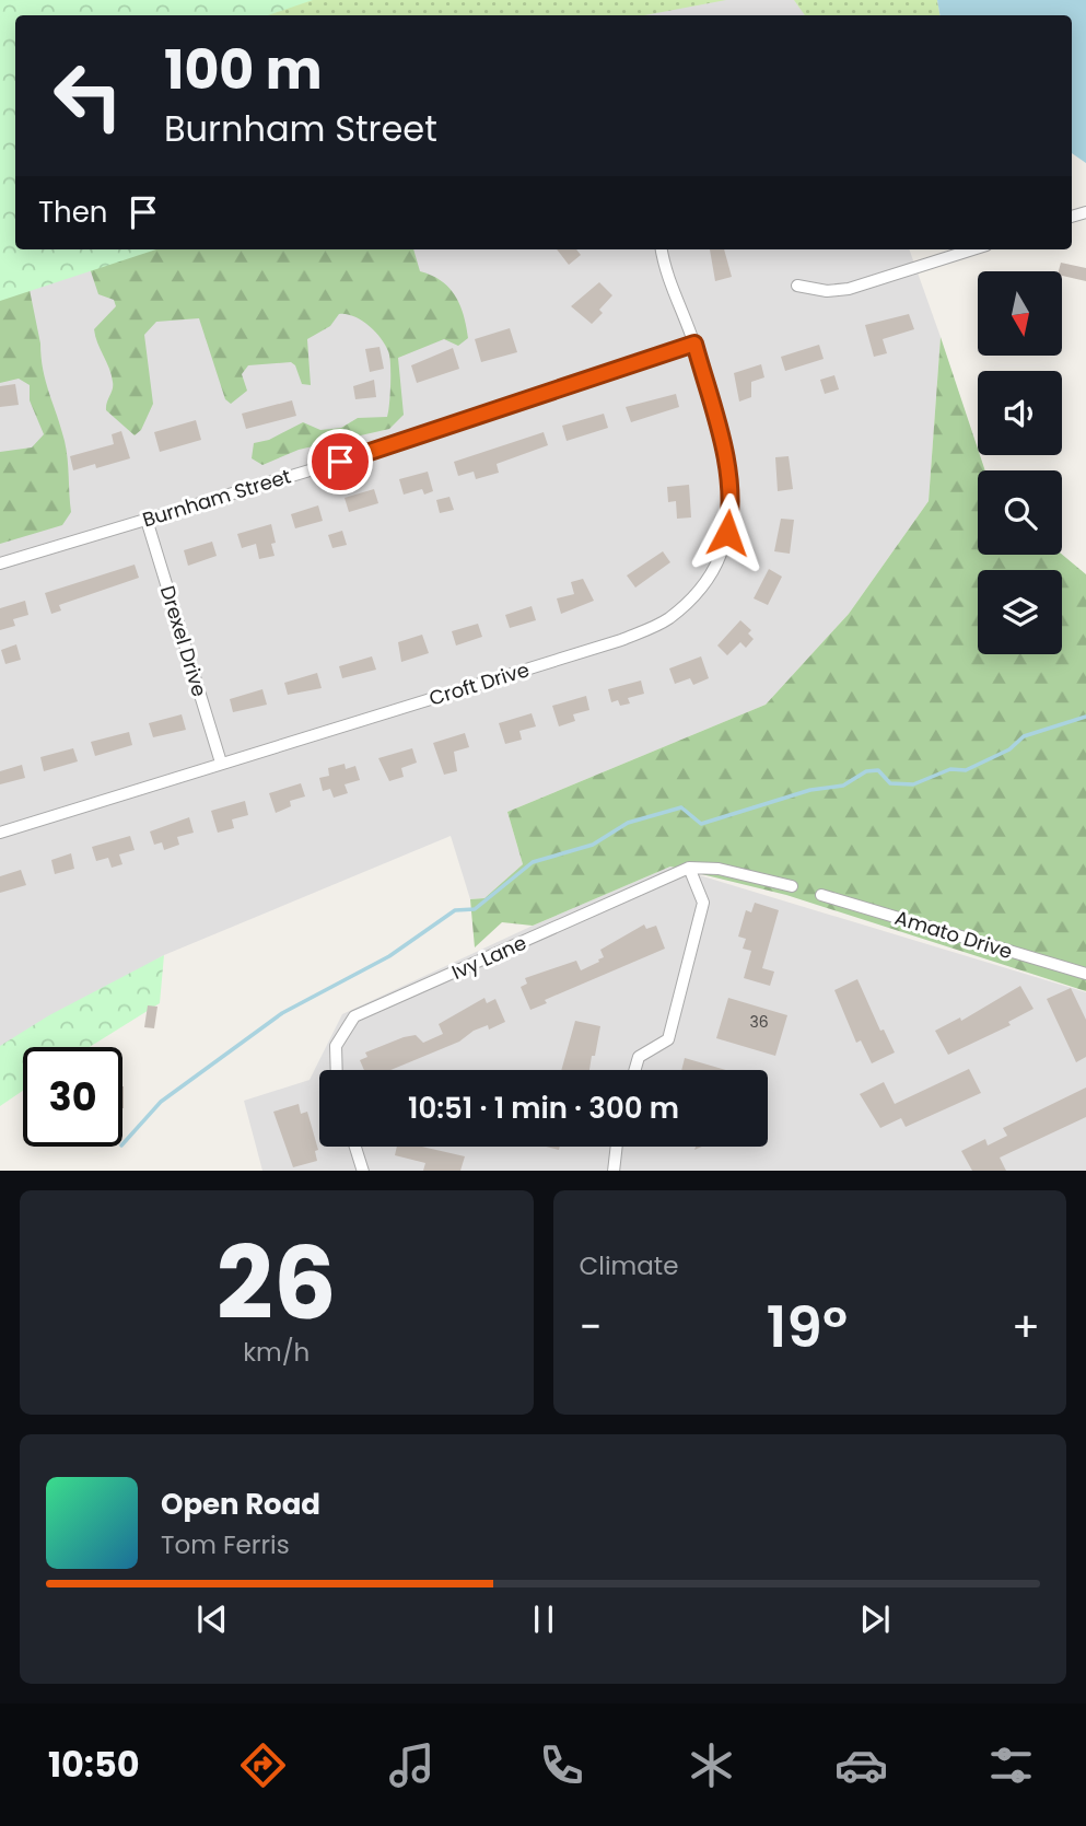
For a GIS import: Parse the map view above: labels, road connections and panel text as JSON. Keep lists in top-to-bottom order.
{
  "streets": {
    "street": [
      "Burnham Street",
      "Drexel Drive",
      "Croft Drive",
      "Amato Drive",
      "Ivy Lane"
    ]
  },
  "crossings": [
    ["Burnham Street", "Drexel Drive"],
    ["Burnham Street", "Croft Drive"],
    ["Drexel Drive", "Croft Drive"]
  ],
  "house_numbers": ["36"],
  "north": "bottom",
  "page": {
    "turn": ["100 m", "Burnham Street"],
    "then": "Then",
    "limit": "30",
    "trip": "10:51 · 1 min · 300 m",
    "tile": [
      ["26", "km/h"],
      "Climate"
    ],
    "heat": ["−", "19°", "+"],
    "song": ["Open Road", "Tom Ferris"],
    "tabs": "10:50"
  }
}
